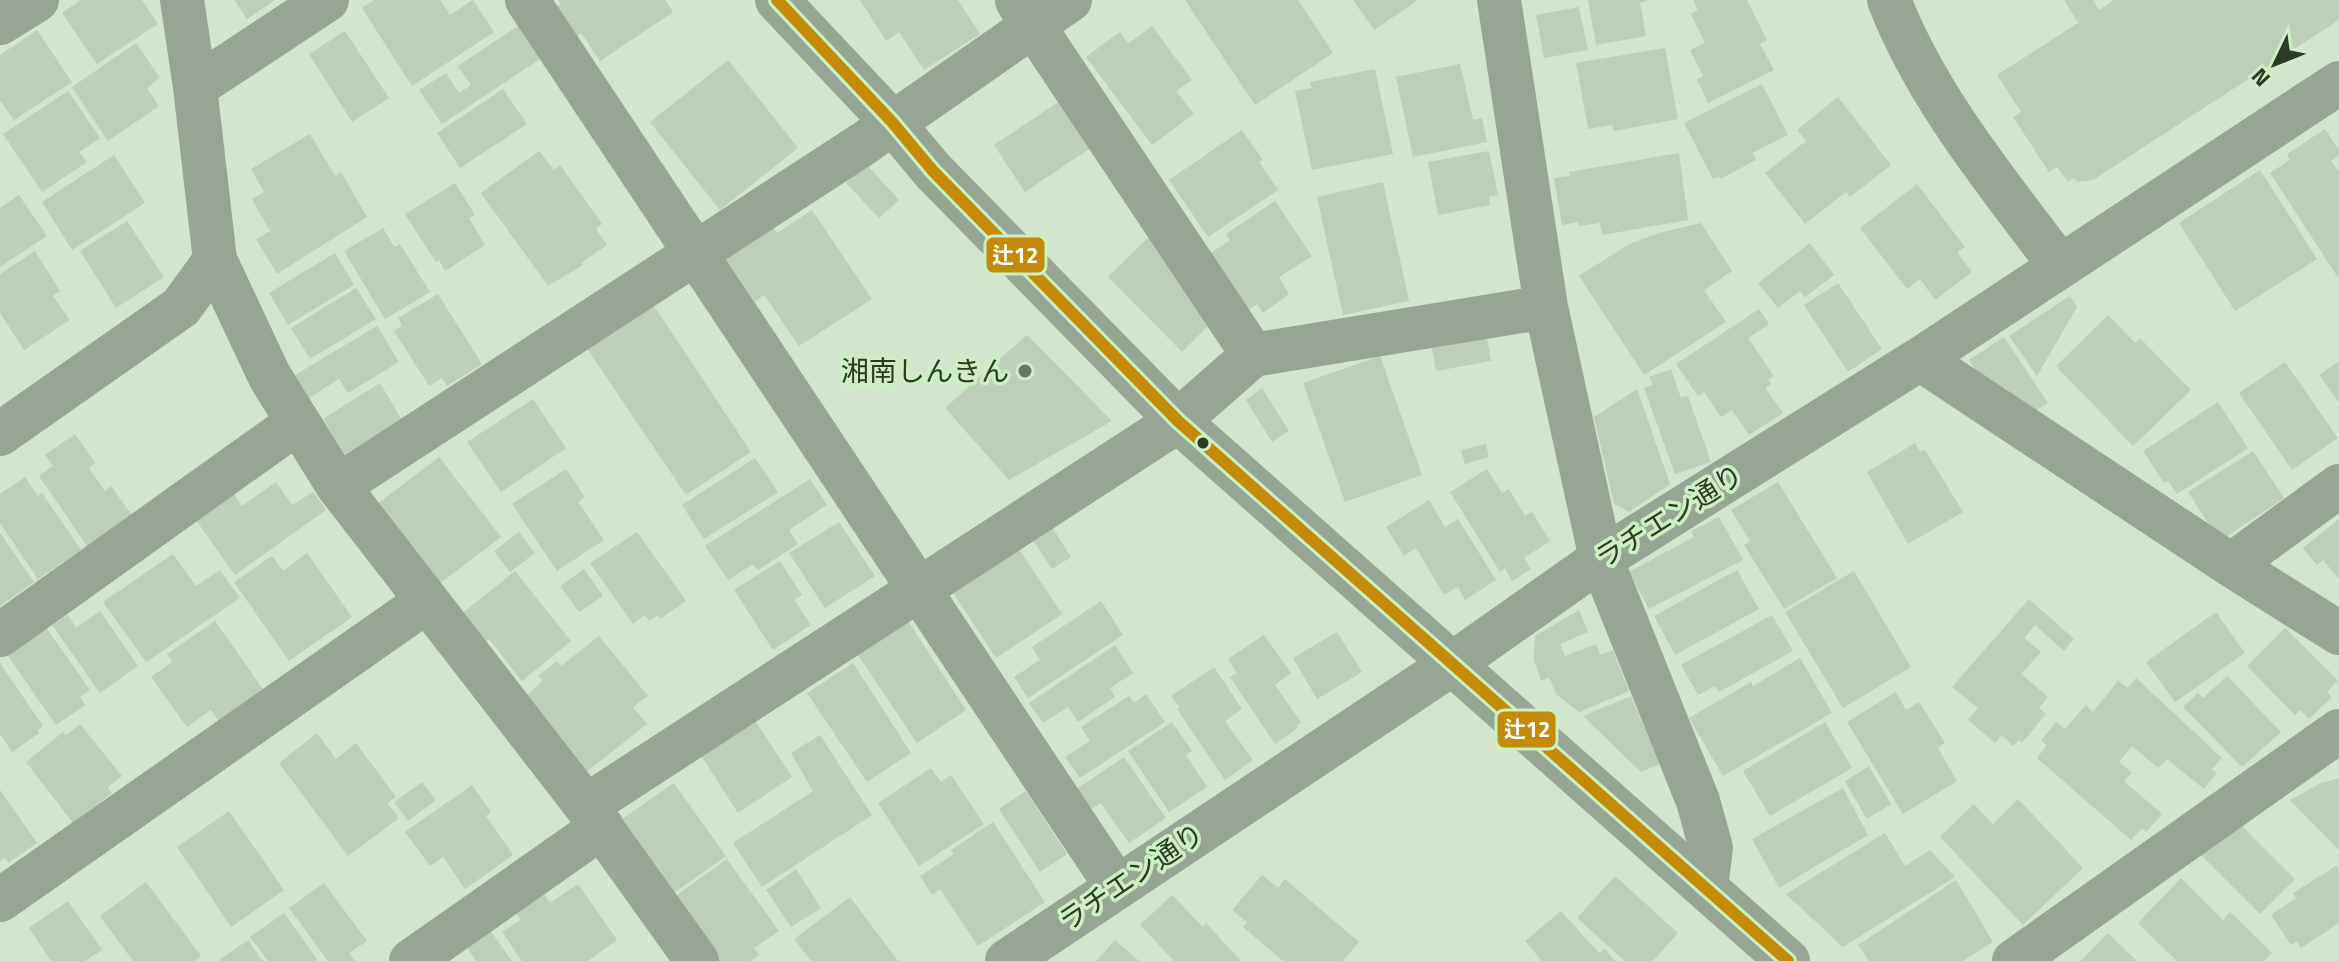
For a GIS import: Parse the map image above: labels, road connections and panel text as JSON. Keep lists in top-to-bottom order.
{
  "streets": {
    "street": ["ラチエン通り"]
  },
  "places": ["湘南しんきん"],
  "lines": ["transit line 辻12"],
  "north": "bottom left"
}
